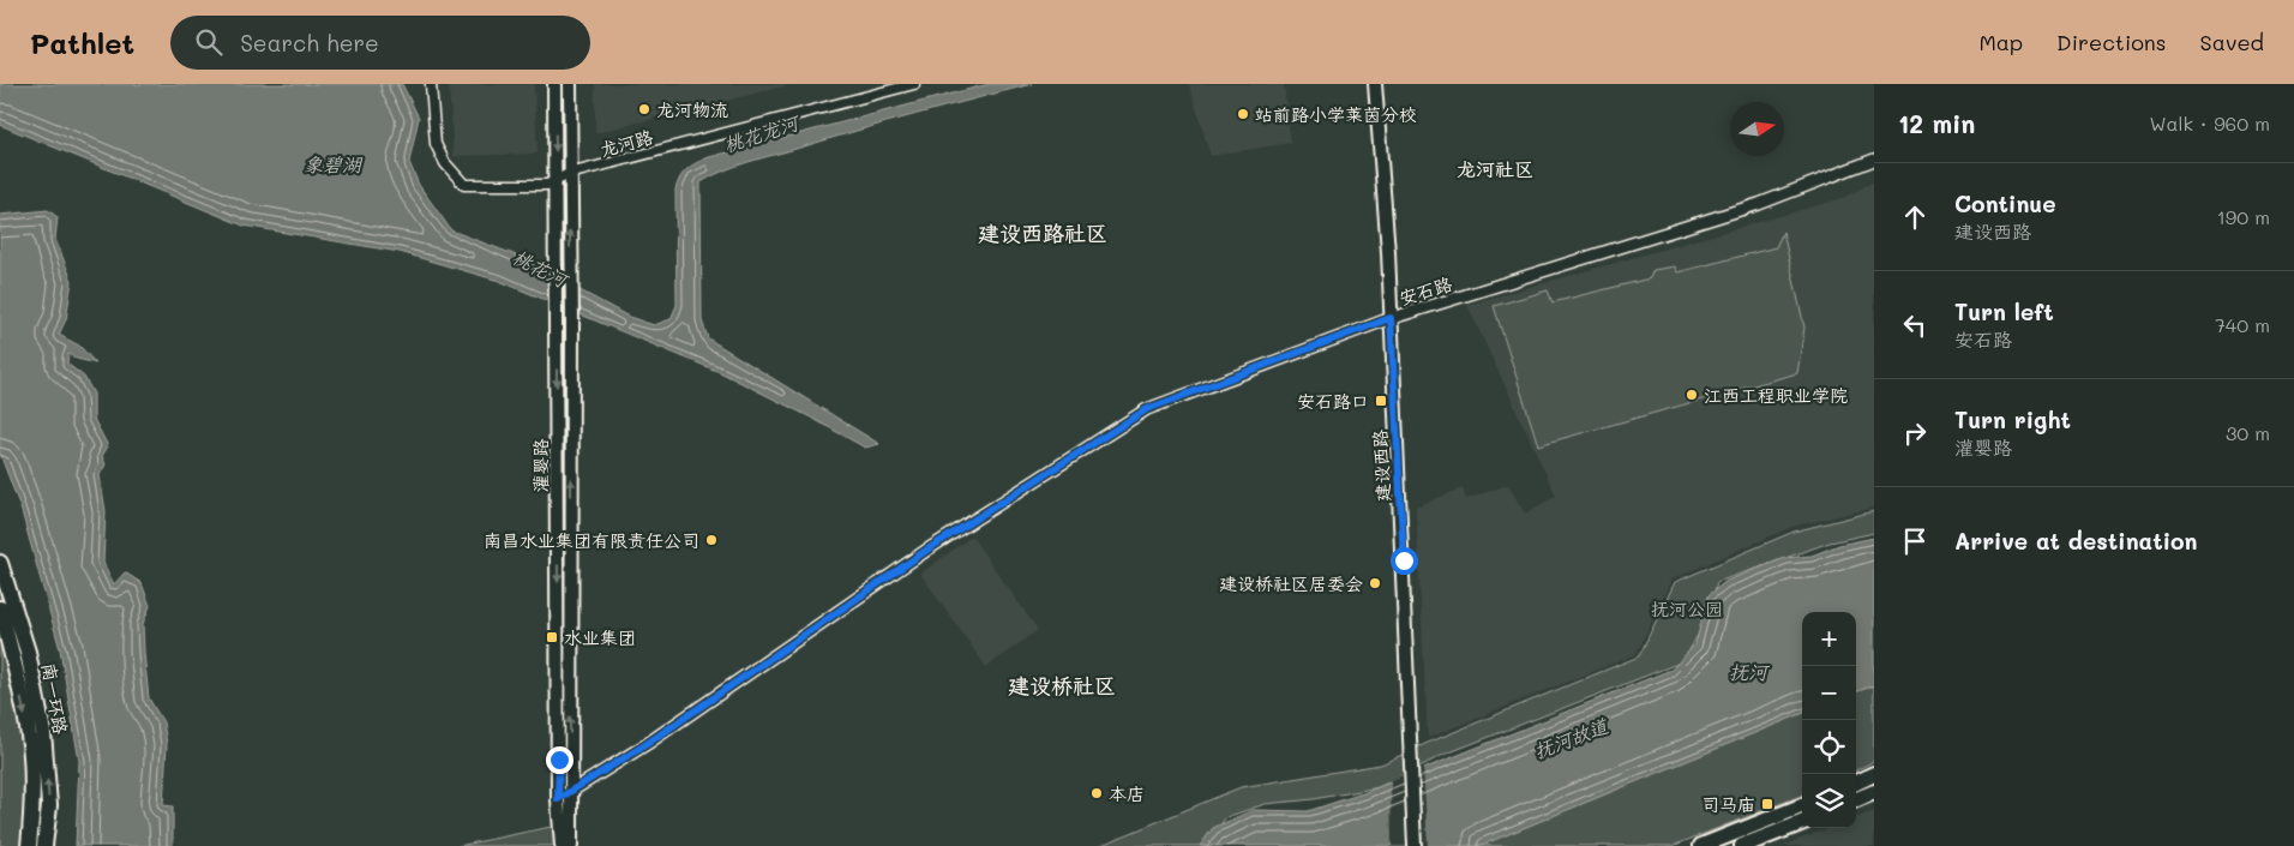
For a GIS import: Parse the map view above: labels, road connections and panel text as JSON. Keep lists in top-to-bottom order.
{
  "streets": {
    "highway": ["南一环路"],
    "main road": ["灌婴路", "建设西路"],
    "street": ["龙河路", "安石路"]
  },
  "crossings": [
    ["龙河路", "灌婴路"],
    ["安石路", "灌婴路"],
    ["安石路", "建设西路"]
  ],
  "districts": ["龙河社区", "建设西路社区", "建设桥社区"],
  "water": [
    "桃花龙河",
    "象碧湖",
    "桃花河",
    "抚河",
    "抚河故道"
  ],
  "parks": ["抚河公园"],
  "places": {
    "other": [
      "龙河物流",
      "站前路小学莱茵分校",
      "江西工程职业学院",
      "南昌水业集团有限责任公司",
      "建设桥社区居委会",
      "本店"
    ],
    "transit": ["安石路口", "水业集团", "司马庙"]
  },
  "north": "right",
  "page": {
    "header": "Pathlet",
    "search": "Search here",
    "nav": ["Map", "Directions", "Saved"],
    "heading": ["12 min", "Walk · 960 m"],
    "list": [
      ["Continue", "建设西路", "190 m"],
      ["Turn left", "安石路", "740 m"],
      ["Turn right", "灌婴路", "30 m"],
      "Arrive at destination"
    ],
    "map_buttons": ["+", "−"]
  }
}
